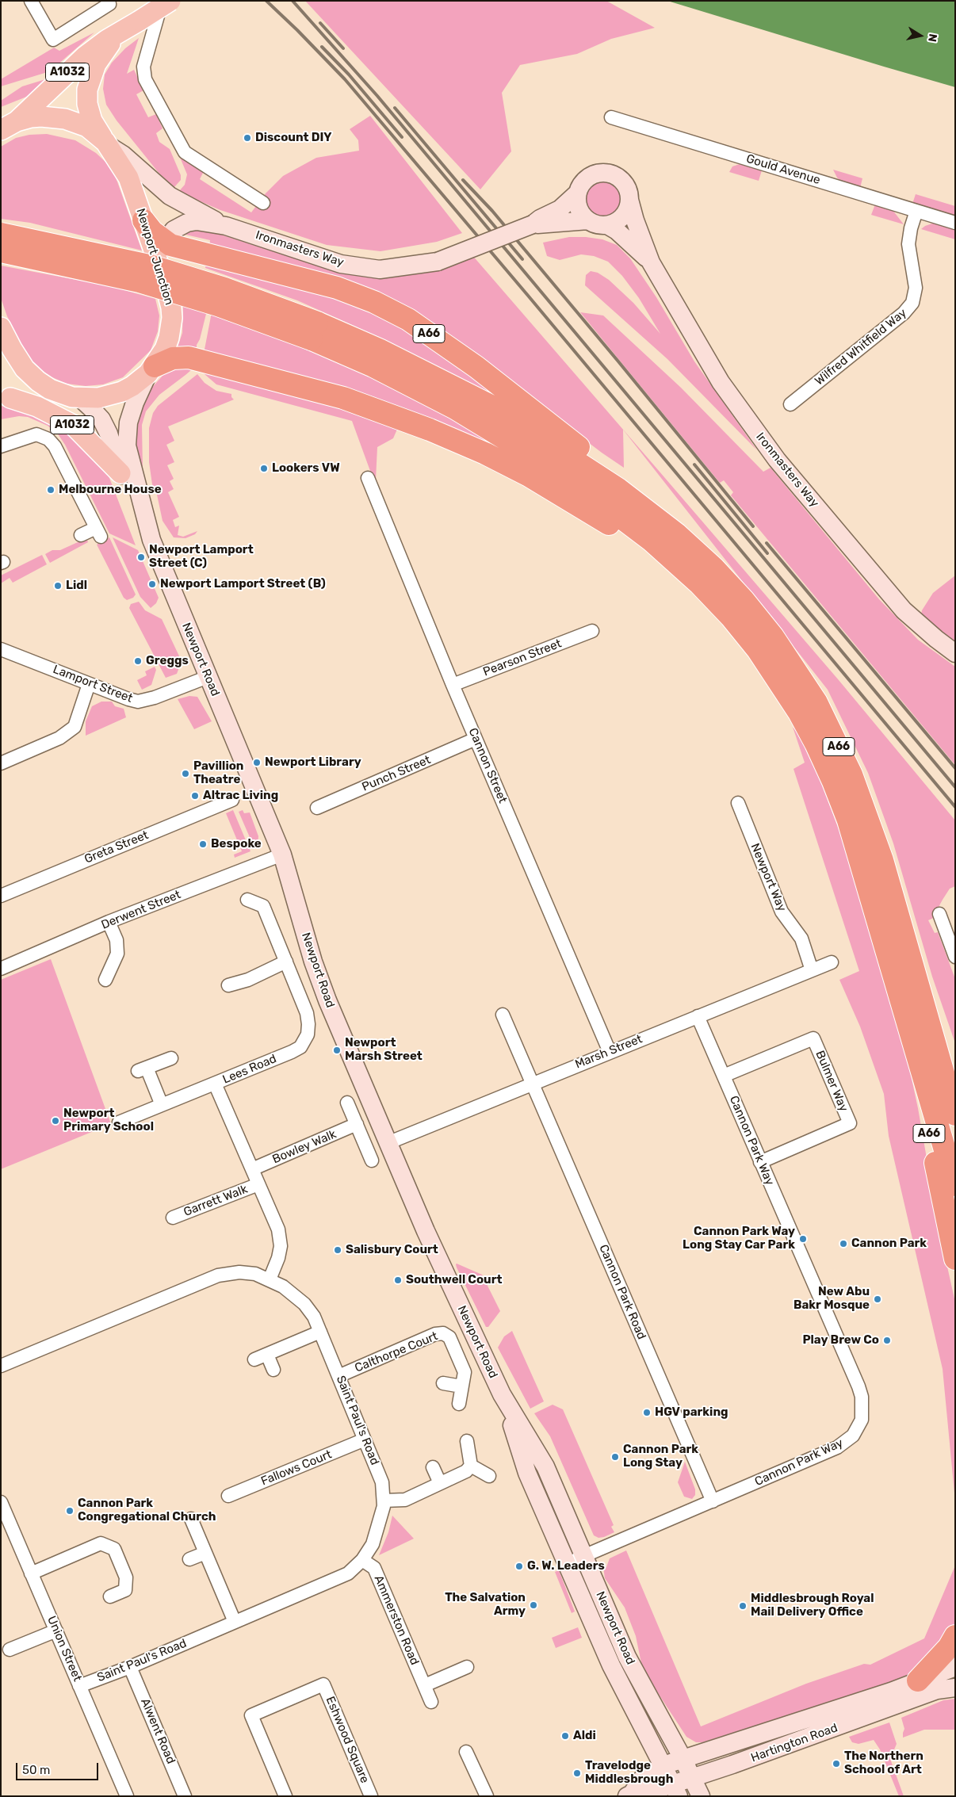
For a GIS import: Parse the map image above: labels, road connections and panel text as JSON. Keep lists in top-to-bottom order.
{
  "streets": {
    "highway": ["A66"],
    "main road": [
      "A1032",
      "Ironmasters Way",
      "Newport Junction",
      "Newport Road",
      "Hartington Road"
    ],
    "street": [
      "Gould Avenue",
      "Wilfred Whitfield Way",
      "Pearson Street",
      "Lamport Street",
      "Cannon Street",
      "Punch Street",
      "Greta Street",
      "Newport Way",
      "Derwent Street",
      "Marsh Street",
      "Lees Road",
      "Bulmer Way",
      "Cannon Park Way",
      "Bowley Walk",
      "Garrett Walk",
      "Cannon Park Road",
      "Calthorpe Court",
      "Saint Paul's Road",
      "Fallows Court",
      "Ammerston Road",
      "Union Street",
      "Alwent Road",
      "Eshwood Square"
    ]
  },
  "crossings": [
    ["A1032", "Newport Junction"],
    ["A1032", "Newport Road"],
    ["Gould Avenue", "Wilfred Whitfield Way"],
    ["Newport Junction", "A66"],
    ["Newport Junction", "Newport Road"],
    ["Pearson Street", "Cannon Street"],
    ["Newport Road", "Lamport Street"],
    ["Newport Road", "Derwent Street"],
    ["Newport Road", "Marsh Street"],
    ["Newport Road", "Cannon Park Way"],
    ["Newport Road", "Hartington Road"],
    ["Cannon Street", "Punch Street"],
    ["Cannon Street", "Marsh Street"],
    ["Newport Way", "Marsh Street"],
    ["Marsh Street", "Cannon Park Way"],
    ["Marsh Street", "Cannon Park Road"],
    ["Lees Road", "Bowley Walk"],
    ["Lees Road", "Garrett Walk"],
    ["Lees Road", "Saint Paul's Road"],
    ["Bulmer Way", "Cannon Park Way"],
    ["Cannon Park Way", "Cannon Park Road"],
    ["Calthorpe Court", "Saint Paul's Road"],
    ["Saint Paul's Road", "Fallows Court"],
    ["Saint Paul's Road", "Ammerston Road"],
    ["Saint Paul's Road", "Union Street"],
    ["Saint Paul's Road", "Alwent Road"]
  ],
  "places": [
    "Discount DIY",
    "Lookers VW",
    "Melbourne House",
    "Newport Lamport Street (C)",
    "Newport Lamport Street (B)",
    "Lidl",
    "Greggs",
    "Newport Library",
    "Pavillion Theatre",
    "Altrac Living",
    "Bespoke",
    "Newport Marsh Street",
    "Newport Primary School",
    "Cannon Park Way Long Stay Car Park",
    "Cannon Park",
    "Salisbury Court",
    "Southwell Court",
    "New Abu Bakr Mosque",
    "Play Brew Co",
    "HGV parking",
    "Cannon Park Long Stay",
    "Cannon Park Congregational Church",
    "G. W. Leaders",
    "The Salvation Army",
    "Middlesbrough Royal Mail Delivery Office",
    "Aldi",
    "The Northern School of Art",
    "Travelodge Middlesbrough"
  ],
  "scale_bar": "50 m",
  "north": "right"
}
